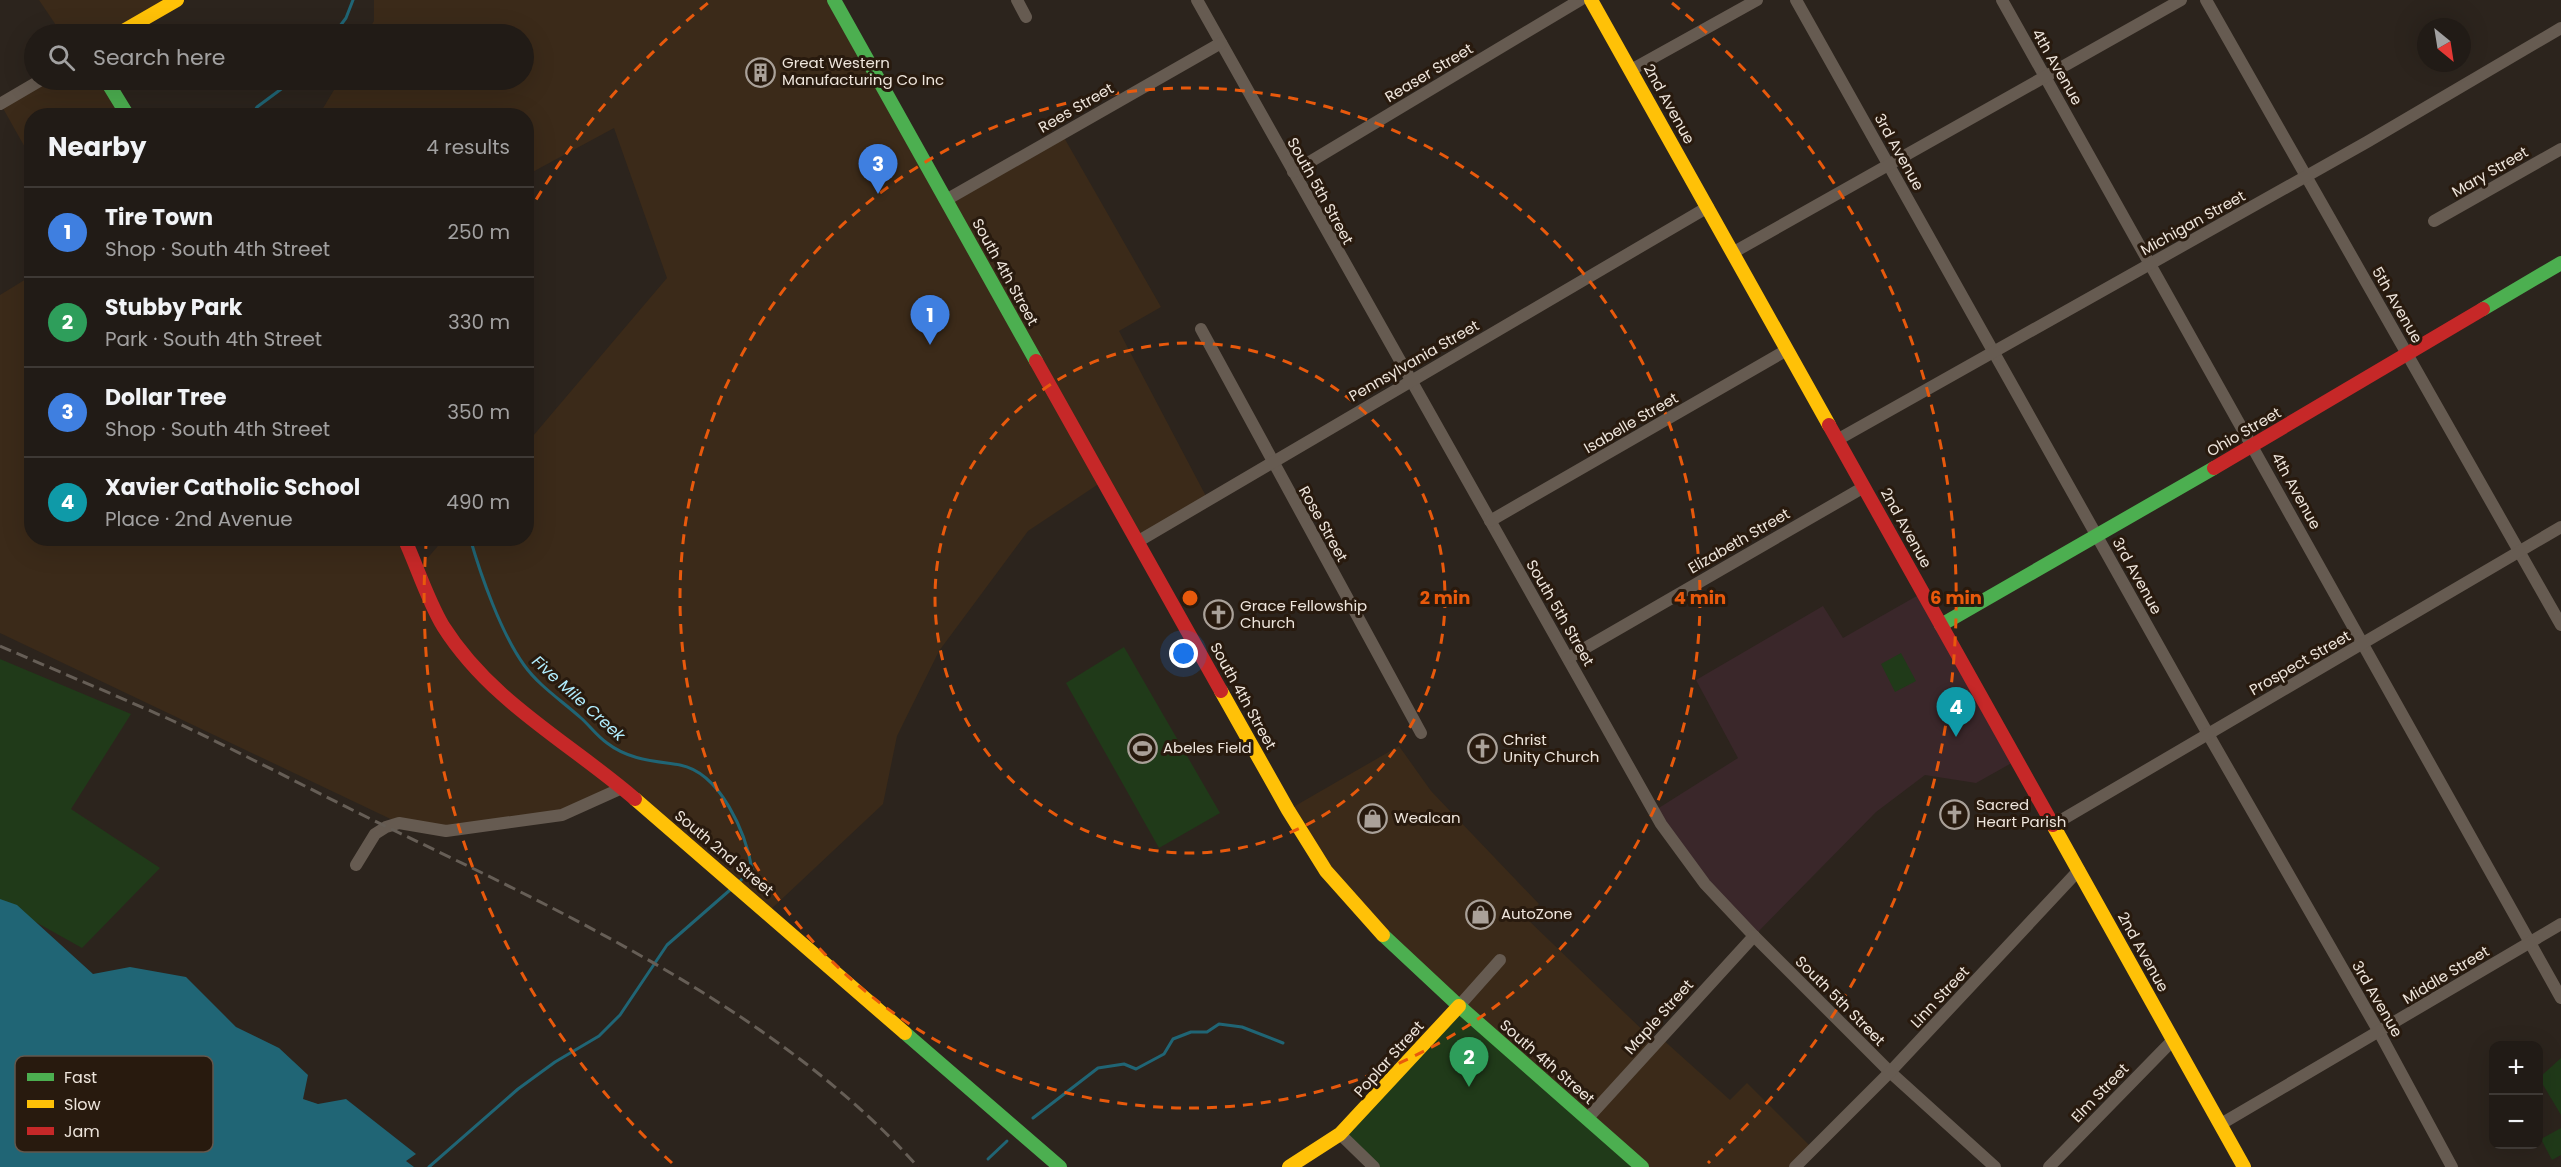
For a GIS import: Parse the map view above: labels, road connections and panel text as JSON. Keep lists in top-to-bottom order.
{
  "streets": {
    "main road": [
      "2nd Avenue",
      "South 4th Street",
      "Ohio Street",
      "South 2nd Street",
      "Poplar Street"
    ],
    "street": [
      "4th Avenue",
      "Reaser Street",
      "Rees Street",
      "3rd Avenue",
      "Mary Street",
      "South 5th Street",
      "Michigan Street",
      "5th Avenue",
      "Pennsylvania Street",
      "Isabelle Street",
      "Rose Street",
      "Elizabeth Street",
      "Prospect Street",
      "Middle Street",
      "Linn Street",
      "Maple Street",
      "Elm Street"
    ]
  },
  "crossings": [
    ["4th Avenue", "Michigan Street"],
    ["4th Avenue", "Ohio Street"],
    ["4th Avenue", "Prospect Street"],
    ["4th Avenue", "Middle Street"],
    ["Reaser Street", "South 5th Street"],
    ["2nd Avenue", "Michigan Street"],
    ["2nd Avenue", "Pennsylvania Street"],
    ["2nd Avenue", "Isabelle Street"],
    ["2nd Avenue", "Ohio Street"],
    ["2nd Avenue", "Elizabeth Street"],
    ["2nd Avenue", "Prospect Street"],
    ["2nd Avenue", "Middle Street"],
    ["2nd Avenue", "Linn Street"],
    ["2nd Avenue", "Elm Street"],
    ["Rees Street", "South 5th Street"],
    ["Rees Street", "South 4th Street"],
    ["3rd Avenue", "Michigan Street"],
    ["3rd Avenue", "Ohio Street"],
    ["3rd Avenue", "Prospect Street"],
    ["3rd Avenue", "Middle Street"],
    ["South 5th Street", "Pennsylvania Street"],
    ["South 5th Street", "Isabelle Street"],
    ["South 5th Street", "Elizabeth Street"],
    ["South 5th Street", "Linn Street"],
    ["South 5th Street", "Maple Street"],
    ["Michigan Street", "5th Avenue"],
    ["South 4th Street", "Pennsylvania Street"],
    ["South 4th Street", "Maple Street"],
    ["South 4th Street", "Poplar Street"],
    ["5th Avenue", "Ohio Street"],
    ["5th Avenue", "Prospect Street"],
    ["Pennsylvania Street", "Rose Street"]
  ],
  "water": ["Five Mile Creek"],
  "places": {
    "building": ["Great Western Manufacturing Co Inc"],
    "church": ["Grace Fellowship Church", "Christ Unity Church", "Sacred Heart Parish"],
    "sports": ["Abeles Field"],
    "shop": ["Wealcan", "AutoZone"]
  },
  "legend": ["Fast", "Slow", "Jam"],
  "north": "bottom right",
  "page": {
    "search": "Search here",
    "heading": ["Nearby", "4 results"],
    "pins": [
      "3",
      "1",
      "4",
      "2"
    ],
    "list": [
      {
        "mark": "1",
        "name": "Tire Town",
        "note": "Shop · South 4th Street",
        "value": "250 m"
      },
      {
        "mark": "2",
        "name": "Stubby Park",
        "note": "Park · South 4th Street",
        "value": "330 m"
      },
      {
        "mark": "3",
        "name": "Dollar Tree",
        "note": "Shop · South 4th Street",
        "value": "350 m"
      },
      {
        "mark": "4",
        "name": "Xavier Catholic School",
        "note": "Place · 2nd Avenue",
        "value": "490 m"
      }
    ],
    "map_buttons": ["+", "−"]
  },
  "rings": ["2 min", "4 min", "6 min"]
}
